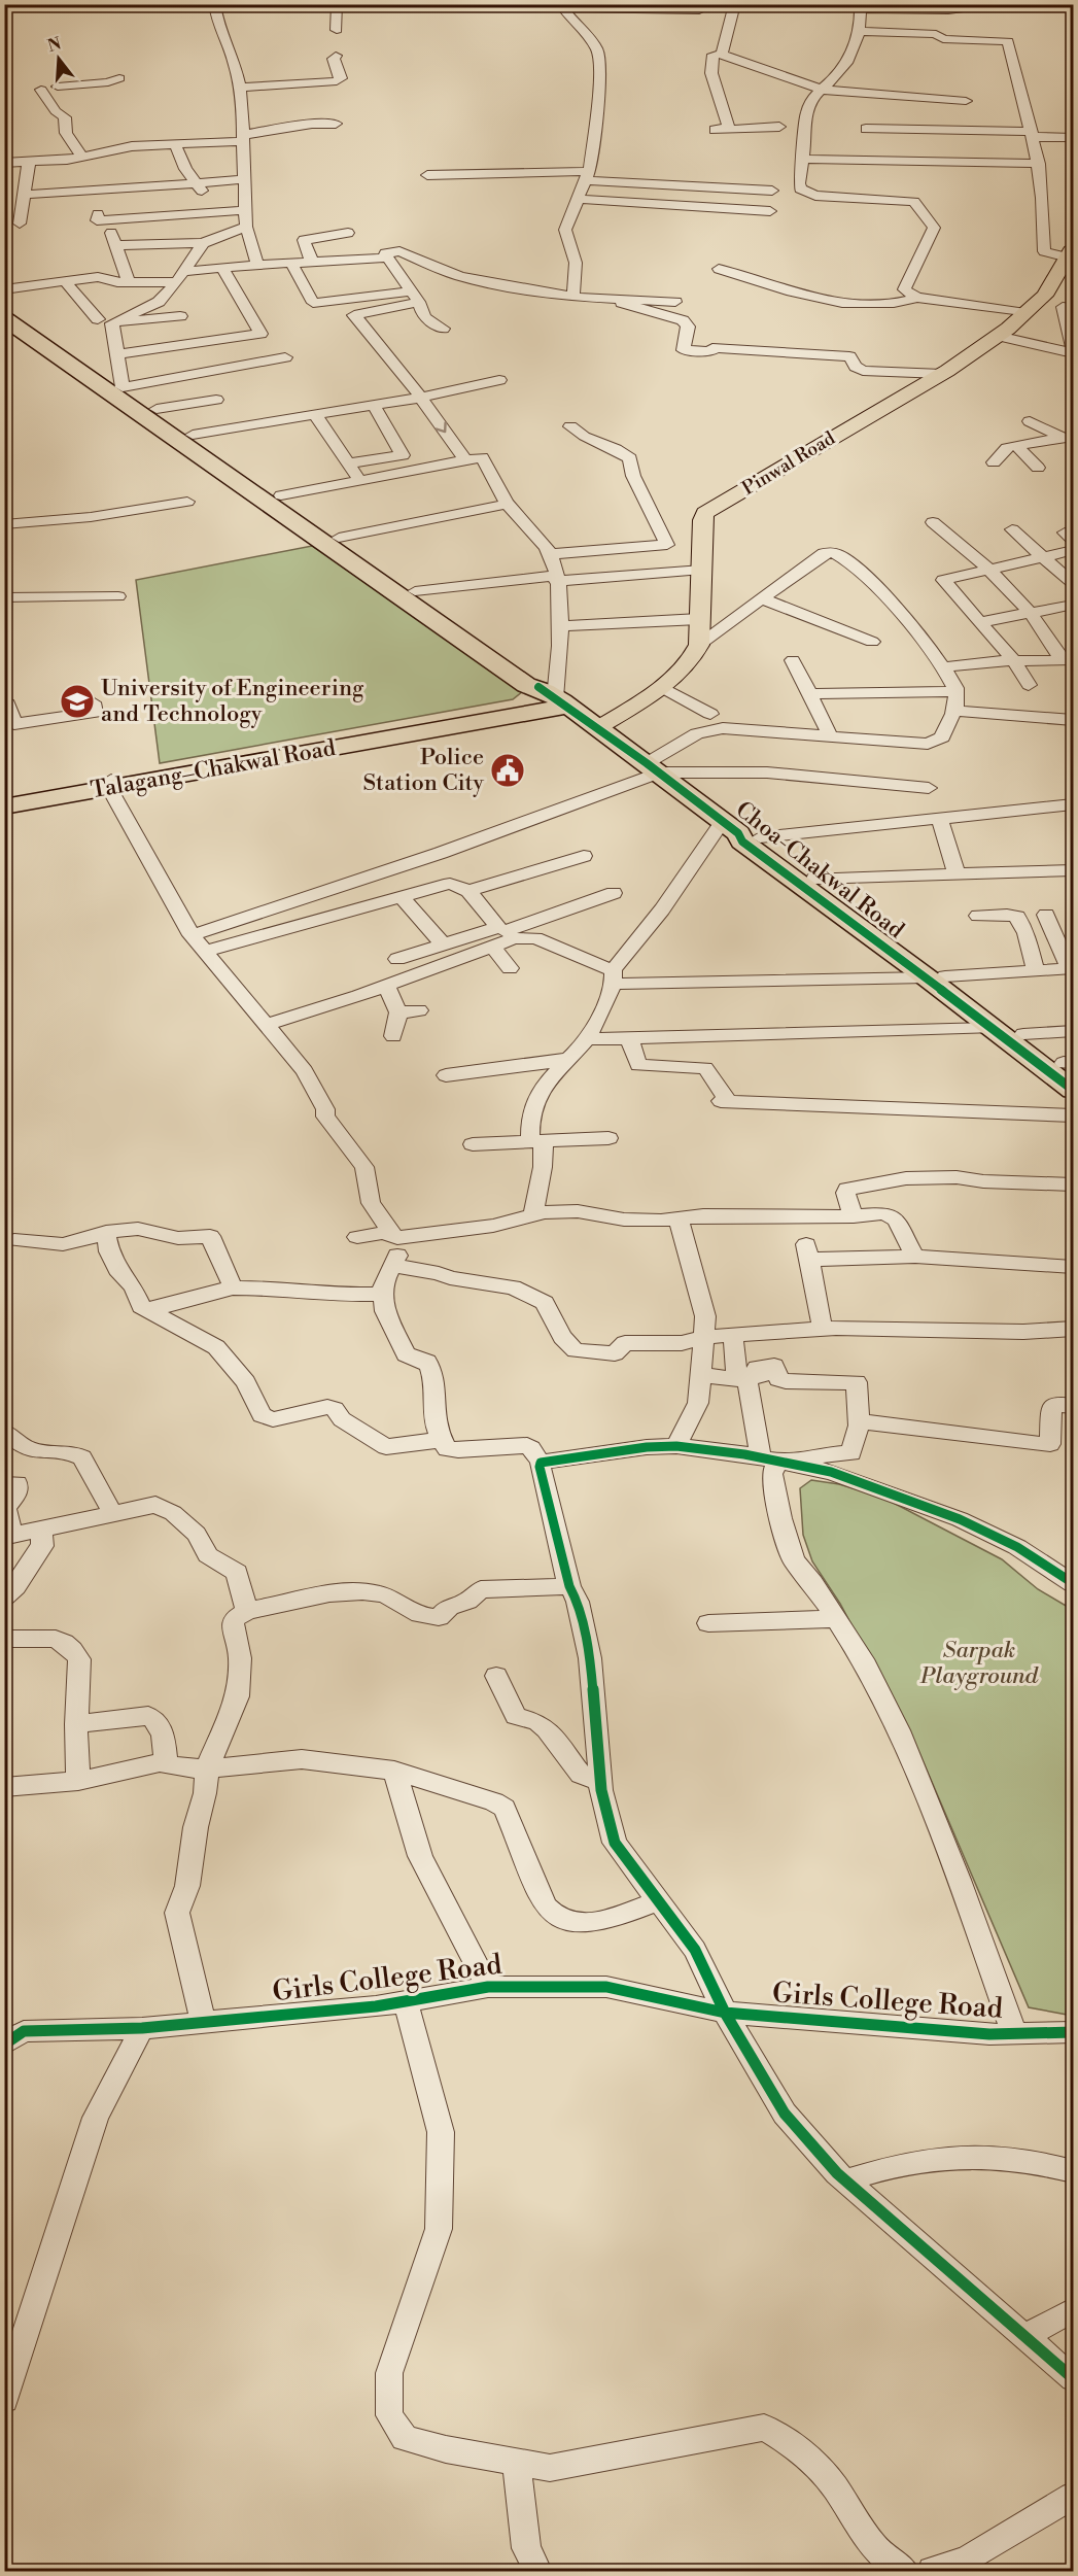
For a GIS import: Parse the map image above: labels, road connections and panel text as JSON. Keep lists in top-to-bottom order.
{
  "streets": {
    "highway": ["Talagang–Chakwal Road", "Choa-Chakwal Road"],
    "main road": ["Pinwal Road"],
    "street": ["Girls College Road"]
  },
  "crossings": [
    ["Talagang–Chakwal Road", "Choa-Chakwal Road"]
  ],
  "parks": ["Sarpak Playground"],
  "places": {
    "school or university": ["University of Engineering and Technology"],
    "public building": ["Police Station City"]
  },
  "north": "top"
}
